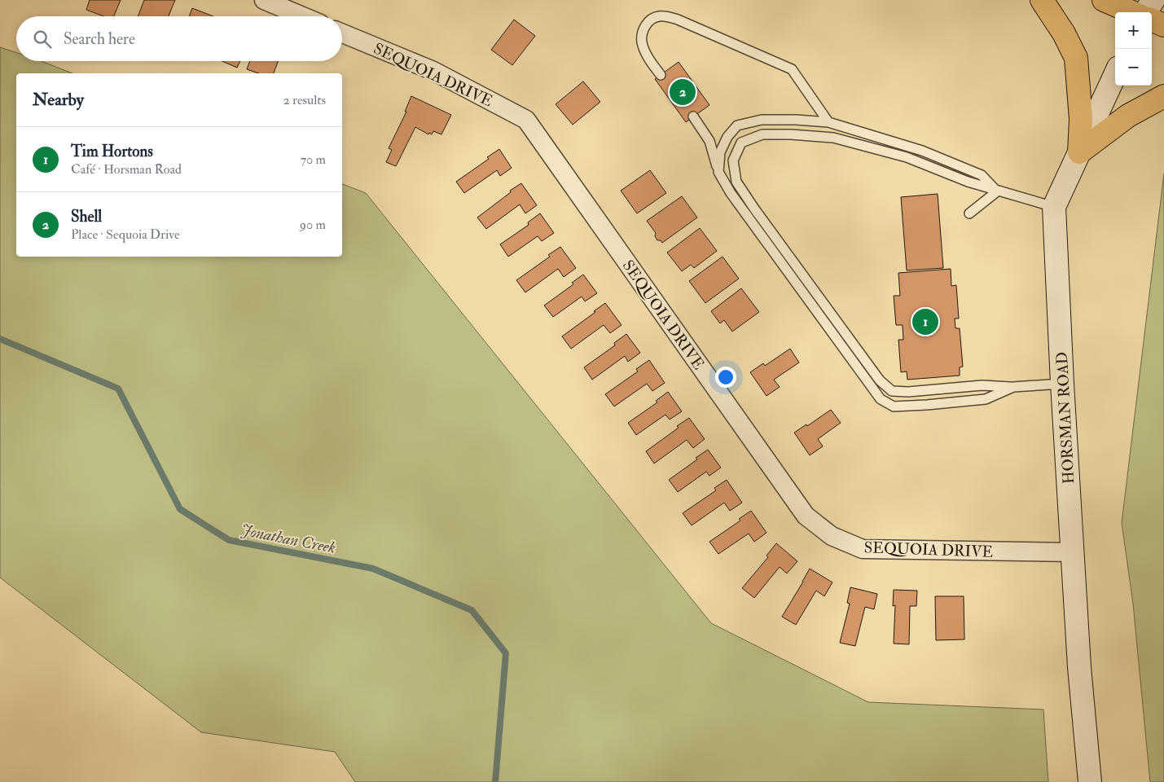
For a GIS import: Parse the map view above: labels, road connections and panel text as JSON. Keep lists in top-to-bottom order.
{
  "streets": {
    "street": ["SEQUOIA DRIVE", "HORSMAN ROAD"]
  },
  "crossings": [
    ["SEQUOIA DRIVE", "HORSMAN ROAD"]
  ],
  "water": ["Jonathan Creek"],
  "page": {
    "map_buttons": ["+", "−"],
    "search": "Search here",
    "heading": ["Nearby", "2 results"],
    "pins": ["2", "1"],
    "list": [
      {
        "mark": "1",
        "name": "Tim Hortons",
        "note": "Café · Horsman Road",
        "value": "70 m"
      },
      {
        "mark": "2",
        "name": "Shell",
        "note": "Place · Sequoia Drive",
        "value": "90 m"
      }
    ]
  }
}
